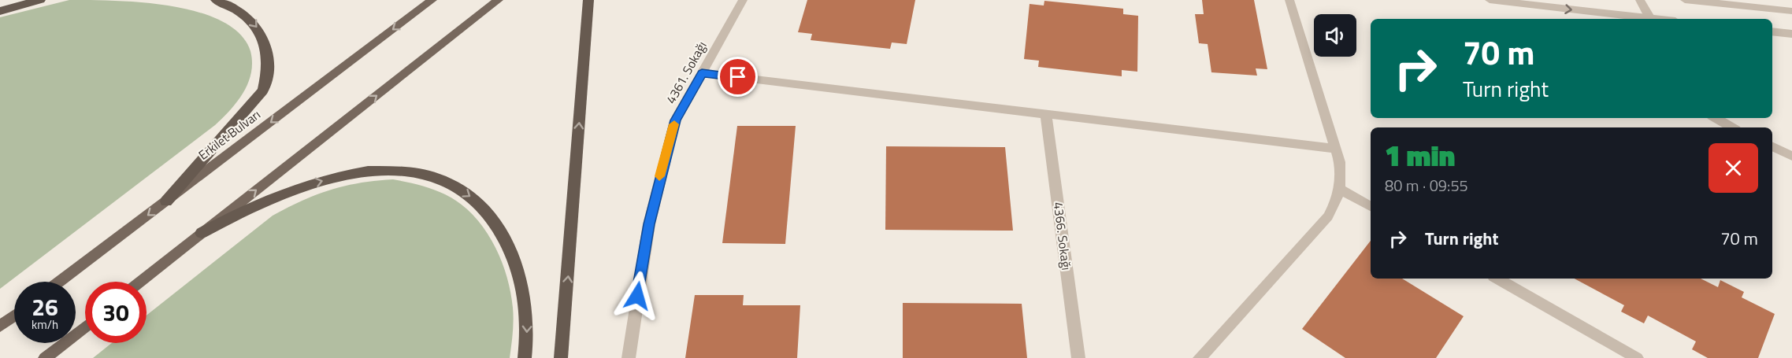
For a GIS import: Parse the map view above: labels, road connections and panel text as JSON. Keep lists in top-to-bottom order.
{
  "streets": {
    "main road": ["Erkilet Bulvarı"],
    "street": ["4361. Sokağı", "4366. Sokağı"]
  },
  "page": {
    "turn": ["70 m", "Turn right"],
    "heading": ["1 min", "80 m · 09:55"],
    "list": [
      {
        "name": "Turn right",
        "value": "70 m"
      }
    ],
    "speed": "26 km/h",
    "limit": "30"
  }
}
